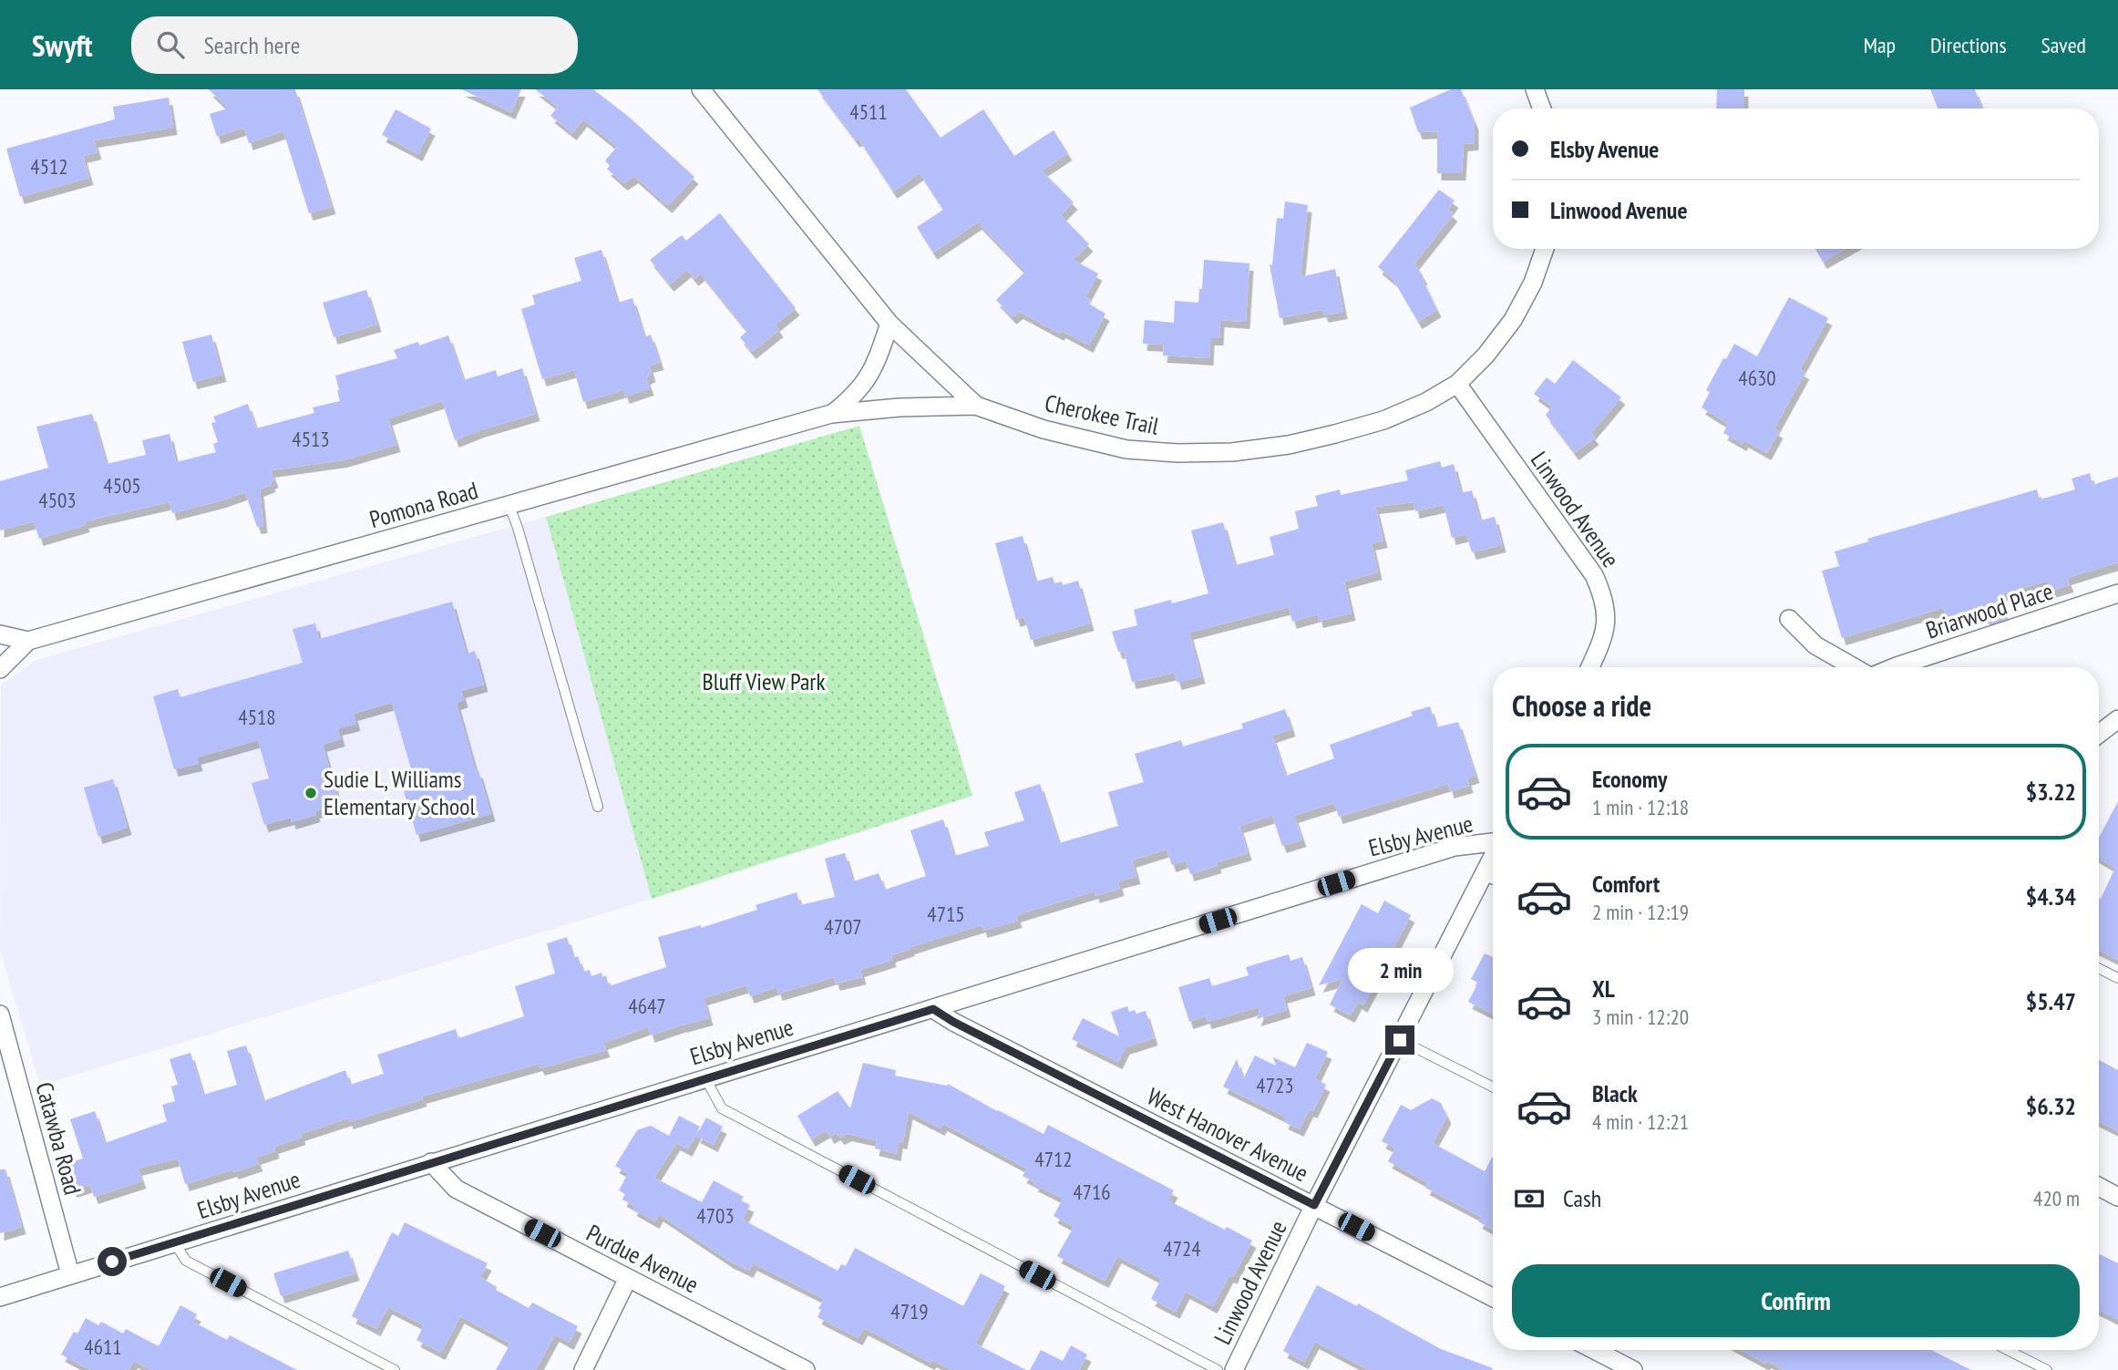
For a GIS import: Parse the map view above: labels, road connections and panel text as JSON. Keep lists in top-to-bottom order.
{
  "streets": {
    "street": [
      "Cherokee Trail",
      "Pomona Road",
      "Linwood Avenue",
      "Briarwood Place",
      "Elsby Avenue",
      "West Hanover Avenue",
      "Catawba Road",
      "Purdue Avenue"
    ]
  },
  "crossings": [
    ["Cherokee Trail", "Pomona Road"],
    ["Cherokee Trail", "Linwood Avenue"],
    ["Linwood Avenue", "West Hanover Avenue"],
    ["Elsby Avenue", "West Hanover Avenue"],
    ["Elsby Avenue", "Catawba Road"],
    ["Elsby Avenue", "Purdue Avenue"]
  ],
  "parks": ["Bluff View Park"],
  "places": ["Sudie L, Williams Elementary School"],
  "house_numbers": [
    "4511",
    "4512",
    "4630",
    "4513",
    "4505",
    "4503",
    "4518",
    "4715",
    "4707",
    "4647",
    "4723",
    "4712",
    "4716",
    "4703",
    "4724",
    "4719",
    "4611"
  ],
  "page": {
    "header": "Swyft",
    "search": "Search here",
    "nav": ["Map", "Directions", "Saved"],
    "banner": ["Elsby Avenue", "Linwood Avenue"],
    "heading": "Choose a ride",
    "list": [
      {
        "name": "Economy",
        "note": "1 min · 12:18",
        "value": "$3.22"
      },
      {
        "name": "Comfort",
        "note": "2 min · 12:19",
        "value": "$4.34"
      },
      {
        "name": "XL",
        "note": "3 min · 12:20",
        "value": "$5.47"
      },
      {
        "name": "Black",
        "note": "4 min · 12:21",
        "value": "$6.32"
      }
    ],
    "bubble": "2 min",
    "pay": ["Cash", "420 m"],
    "buttons": "Confirm"
  }
}
